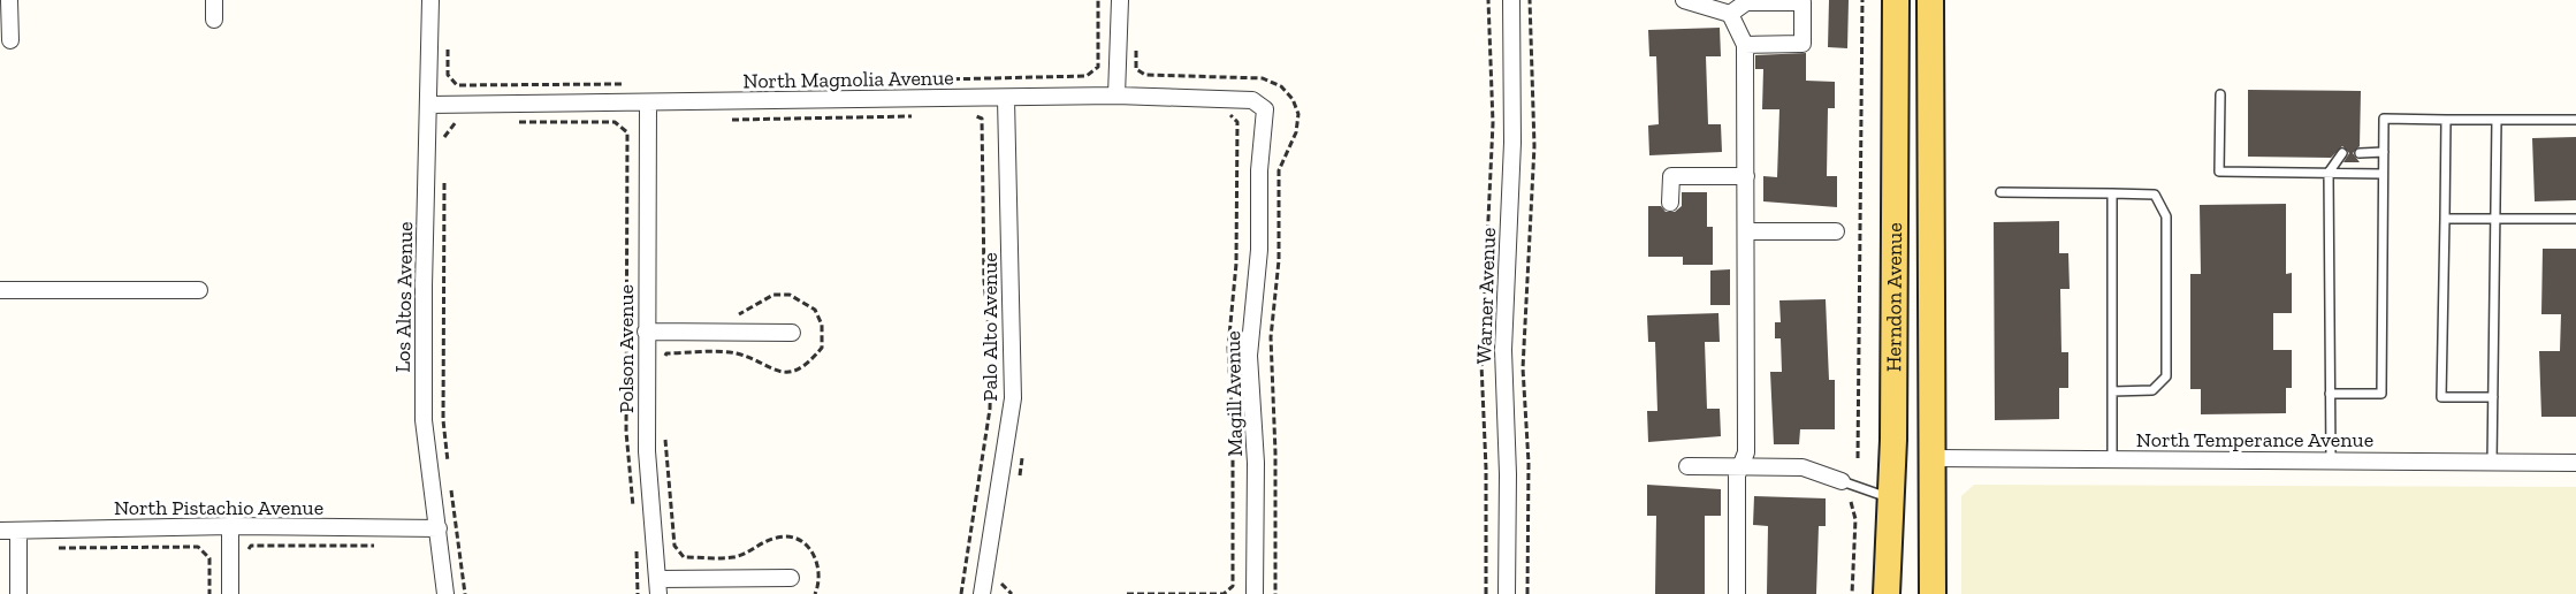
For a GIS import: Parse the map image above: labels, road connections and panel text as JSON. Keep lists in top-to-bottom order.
{
  "streets": {
    "main road": ["Herndon Avenue"],
    "street": [
      "North Magnolia Avenue",
      "Warner Avenue",
      "Los Altos Avenue",
      "Palo Alto Avenue",
      "Polson Avenue",
      "Magill Avenue",
      "North Temperance Avenue",
      "North Pistachio Avenue"
    ]
  },
  "crossings": [
    ["North Magnolia Avenue", "Los Altos Avenue"],
    ["North Magnolia Avenue", "Palo Alto Avenue"],
    ["North Magnolia Avenue", "Polson Avenue"],
    ["North Magnolia Avenue", "Magill Avenue"],
    ["Los Altos Avenue", "North Pistachio Avenue"],
    ["Herndon Avenue", "North Temperance Avenue"]
  ]
}
